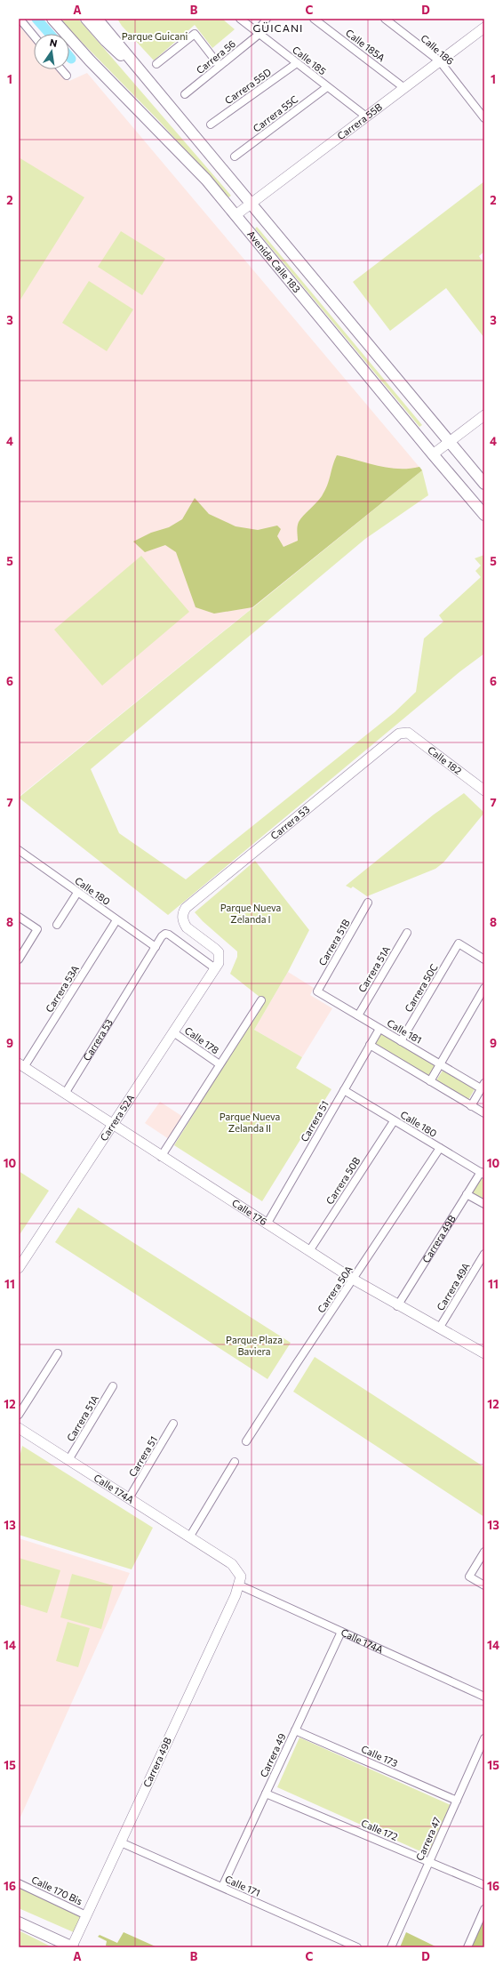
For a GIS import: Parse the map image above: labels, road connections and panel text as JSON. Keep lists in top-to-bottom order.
{
  "streets": {
    "main road": ["Avenida Calle 183"],
    "street": [
      "Calle 185A",
      "Calle 186",
      "Carrera 56",
      "Calle 185",
      "Carrera 55D",
      "Carrera 55C",
      "Carrera 55B",
      "Calle 182",
      "Carrera 53",
      "Calle 180",
      "Carrera 51B",
      "Carrera 51A",
      "Carrera 50C",
      "Carrera 53A",
      "Calle 181",
      "Calle 178",
      "Carrera 52A",
      "Carrera 51",
      "Carrera 50B",
      "Calle 176",
      "Carrera 49B",
      "Carrera 49A",
      "Carrera 50A",
      "Calle 174A",
      "Carrera 49",
      "Calle 173",
      "Calle 172",
      "Carrera 47",
      "Calle 171",
      "Calle 170 Bis"
    ]
  },
  "crossings": [
    ["Calle 185A", "Carrera 55B"],
    ["Calle 186", "Carrera 55B"],
    ["Carrera 56", "Calle 185"],
    ["Calle 185", "Carrera 55D"],
    ["Calle 185", "Carrera 55C"],
    ["Calle 185", "Carrera 55B"],
    ["Carrera 55B", "Avenida Calle 183"],
    ["Calle 182", "Carrera 53"],
    ["Carrera 53", "Calle 180"],
    ["Carrera 53", "Carrera 52A"],
    ["Carrera 53", "Calle 176"],
    ["Calle 180", "Carrera 53A"],
    ["Calle 180", "Carrera 51"],
    ["Calle 180", "Carrera 50B"],
    ["Calle 180", "Carrera 49B"],
    ["Calle 180", "Carrera 50A"],
    ["Carrera 51B", "Calle 181"],
    ["Carrera 51A", "Calle 181"],
    ["Carrera 51A", "Calle 174A"],
    ["Carrera 50C", "Calle 181"],
    ["Carrera 53A", "Calle 176"],
    ["Calle 181", "Carrera 51"],
    ["Calle 178", "Carrera 52A"],
    ["Carrera 52A", "Calle 176"],
    ["Carrera 51", "Calle 176"],
    ["Carrera 51", "Calle 174A"],
    ["Carrera 50B", "Calle 176"],
    ["Calle 176", "Carrera 49B"],
    ["Calle 176", "Carrera 49A"],
    ["Calle 176", "Carrera 50A"],
    ["Carrera 49B", "Calle 174A"],
    ["Carrera 49B", "Calle 171"],
    ["Carrera 49B", "Calle 170 Bis"],
    ["Calle 174A", "Carrera 49"],
    ["Carrera 49", "Calle 173"],
    ["Carrera 49", "Calle 172"],
    ["Carrera 49", "Calle 171"],
    ["Calle 173", "Carrera 47"],
    ["Calle 172", "Carrera 47"]
  ],
  "districts": ["GÜICANI"],
  "parks": [
    "Parque Guicani",
    "Parque Nueva Zelanda I",
    "Parque Nueva Zelanda II",
    "Parque Plaza Baviera"
  ],
  "north": "top",
  "grid": {
    "columns": [
      "A",
      "B",
      "C",
      "D"
    ],
    "rows": [
      "1",
      "2",
      "3",
      "4",
      "5",
      "6",
      "7",
      "8",
      "9",
      "10",
      "11",
      "12",
      "13",
      "14",
      "15",
      "16"
    ]
  }
}
